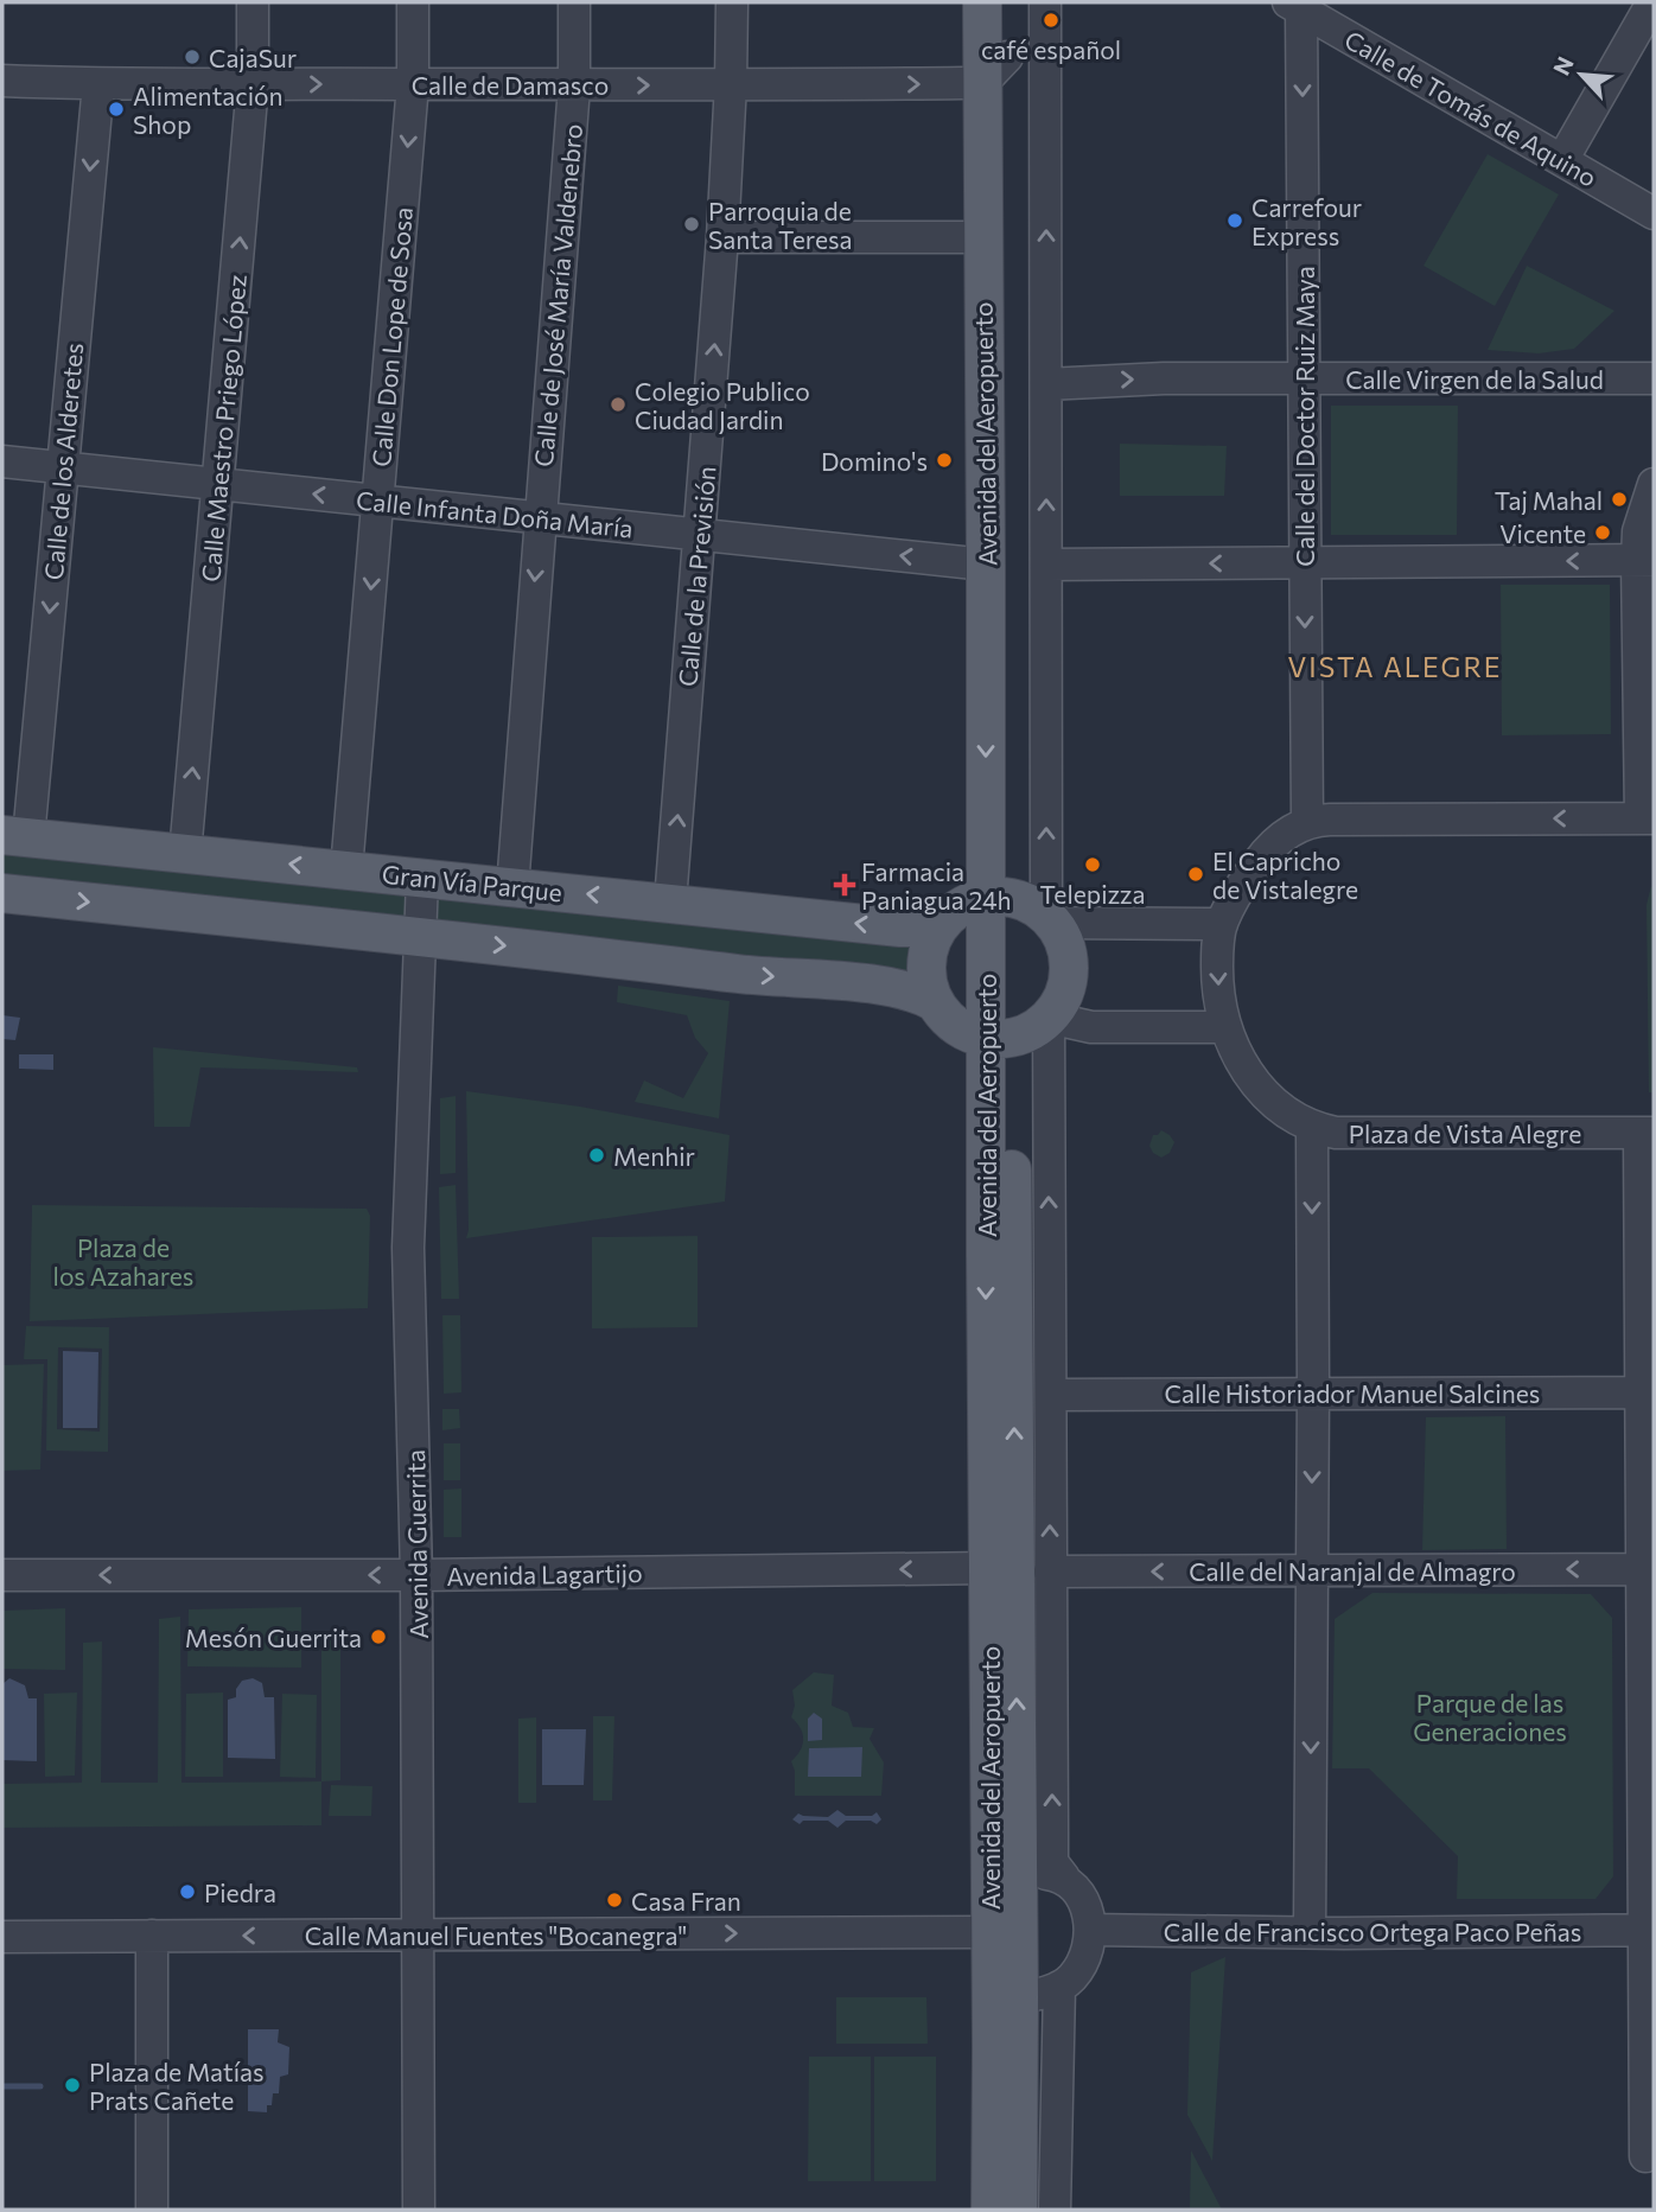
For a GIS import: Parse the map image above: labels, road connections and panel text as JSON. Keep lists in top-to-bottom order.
{
  "streets": {
    "main road": ["Avenida del Aeropuerto", "Gran Vía Parque"],
    "street": [
      "Calle de Damasco",
      "Calle de Tomás de Aquino",
      "Calle de José María Valdenebro",
      "Calle Don Lope de Sosa",
      "Calle Virgen de la Salud",
      "Calle del Doctor Ruiz Maya",
      "Calle Maestro Priego López",
      "Calle de los Alderetes",
      "Calle Infanta Doña María",
      "Calle de la Previsión",
      "Plaza de Vista Alegre",
      "Calle Historiador Manuel Salcines",
      "Avenida Guerrita",
      "Calle del Naranjal de Almagro",
      "Avenida Lagartijo",
      "Calle de Francisco Ortega Paco Peñas",
      "Calle Manuel Fuentes \"Bocanegra\""
    ]
  },
  "crossings": [
    ["Calle de Damasco", "Calle de José María Valdenebro"],
    ["Calle de Damasco", "Calle Don Lope de Sosa"],
    ["Calle de Damasco", "Calle Maestro Priego López"],
    ["Calle de Damasco", "Avenida del Aeropuerto"],
    ["Calle de Damasco", "Calle de los Alderetes"],
    ["Calle de Damasco", "Calle de la Previsión"],
    ["Calle de Tomás de Aquino", "Calle del Doctor Ruiz Maya"],
    ["Calle de José María Valdenebro", "Calle Infanta Doña María"],
    ["Calle de José María Valdenebro", "Gran Vía Parque"],
    ["Calle Don Lope de Sosa", "Calle Infanta Doña María"],
    ["Calle Don Lope de Sosa", "Gran Vía Parque"],
    ["Calle Virgen de la Salud", "Calle del Doctor Ruiz Maya"],
    ["Calle del Doctor Ruiz Maya", "Plaza de Vista Alegre"],
    ["Calle Maestro Priego López", "Calle Infanta Doña María"],
    ["Calle Maestro Priego López", "Gran Vía Parque"],
    ["Avenida del Aeropuerto", "Calle Infanta Doña María"],
    ["Avenida del Aeropuerto", "Avenida Lagartijo"],
    ["Avenida del Aeropuerto", "Calle Manuel Fuentes \"Bocanegra\""],
    ["Calle de los Alderetes", "Calle Infanta Doña María"],
    ["Calle de los Alderetes", "Gran Vía Parque"],
    ["Calle Infanta Doña María", "Calle de la Previsión"],
    ["Calle de la Previsión", "Gran Vía Parque"],
    ["Gran Vía Parque", "Avenida Guerrita"],
    ["Avenida Guerrita", "Avenida Lagartijo"],
    ["Avenida Guerrita", "Calle Manuel Fuentes \"Bocanegra\""]
  ],
  "one_way": [
    "Calle de José María Valdenebro",
    "Calle Don Lope de Sosa",
    "Calle Maestro Priego López",
    "Calle de los Alderetes",
    "Calle Infanta Doña María",
    "Calle de la Previsión",
    "Calle del Naranjal de Almagro",
    "Avenida Lagartijo"
  ],
  "districts": ["VISTA ALEGRE"],
  "parks": ["Plaza de los Azahares", "Parque de las Generaciones"],
  "places": {
    "other": [
      "café español",
      "CajaSur",
      "Alimentación Shop",
      "Carrefour Express",
      "Parroquia de Santa Teresa",
      "Colegio Publico Ciudad Jardin",
      "Domino's",
      "Taj Mahal",
      "Vicente",
      "Telepizza",
      "El Capricho de Vistalegre",
      "Menhir",
      "Mesón Guerrita",
      "Piedra",
      "Casa Fran",
      "Plaza de Matías Prats Cañete"
    ],
    "health": ["Farmacia Paniagua 24h"]
  },
  "north": "top left"
}
